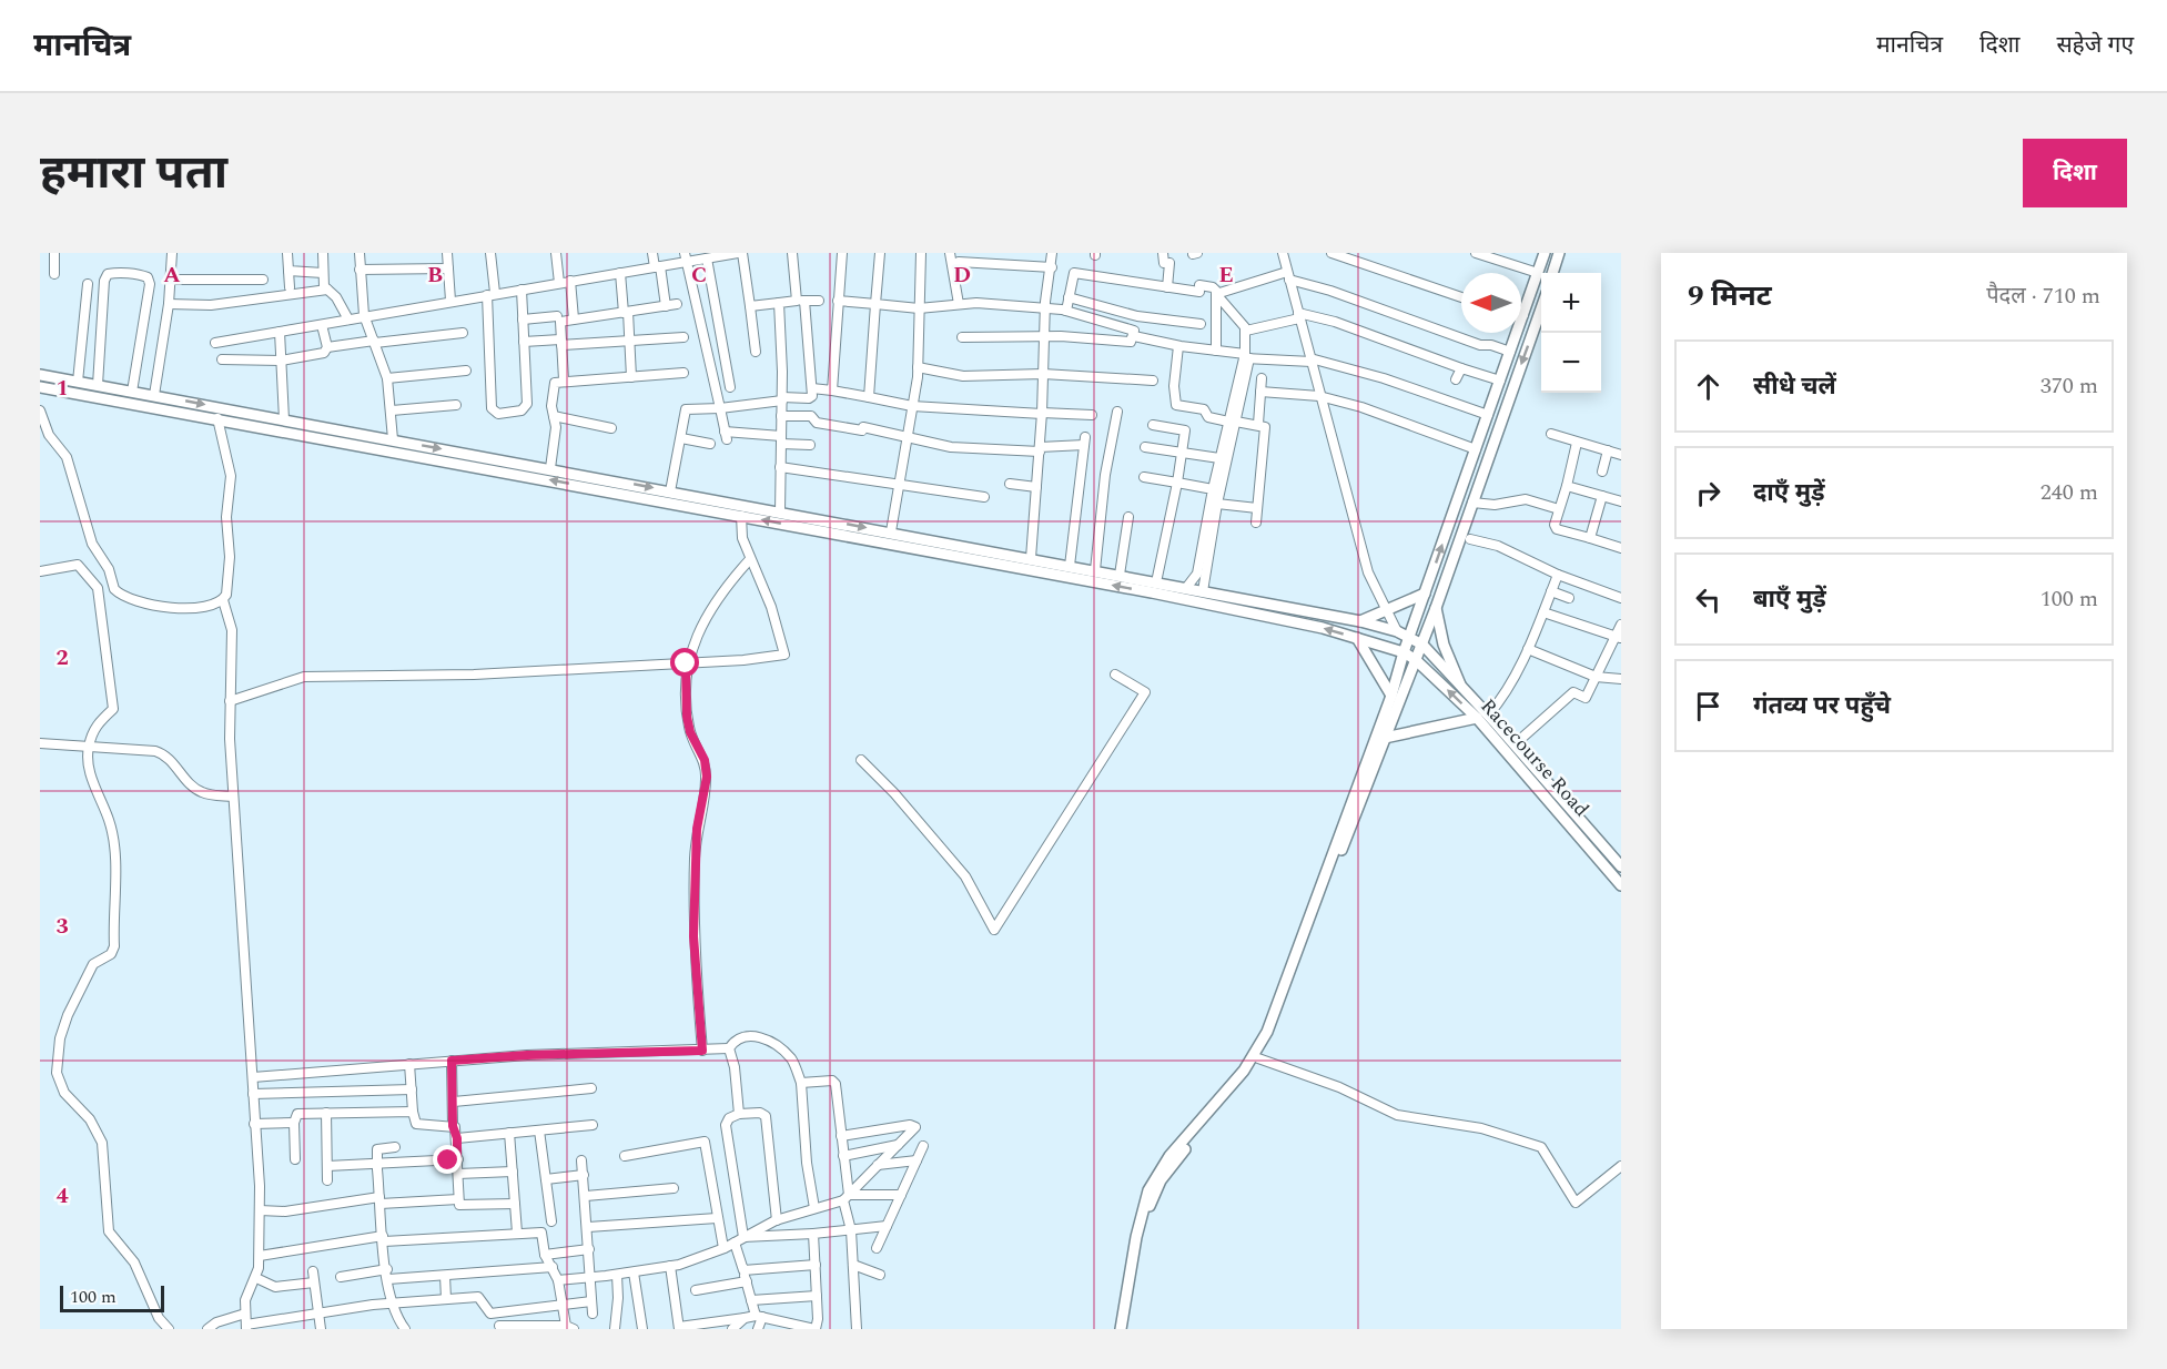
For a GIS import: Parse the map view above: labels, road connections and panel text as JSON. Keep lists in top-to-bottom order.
{
  "streets": {
    "main road": ["Racecourse Road"]
  },
  "scale_bar": "100 m",
  "north": "left",
  "page": {
    "header": "मानचित्र",
    "nav": ["मानचित्र", "दिशा", "सहेजे गए"],
    "title": "हमारा पता",
    "buttons": "दिशा",
    "heading": ["9 मिनट", "पैदल · 710 m"],
    "map_buttons": ["+", "−"],
    "list": [
      ["सीधे चलें", "370 m"],
      ["दाएँ मुड़ें", "240 m"],
      ["बाएँ मुड़ें", "100 m"],
      "गंतव्य पर पहुँचे"
    ],
    "scale": "100 m"
  },
  "grid": {
    "columns": [
      "A",
      "B",
      "C",
      "D",
      "E"
    ],
    "rows": [
      "1",
      "2",
      "3",
      "4"
    ]
  }
}
